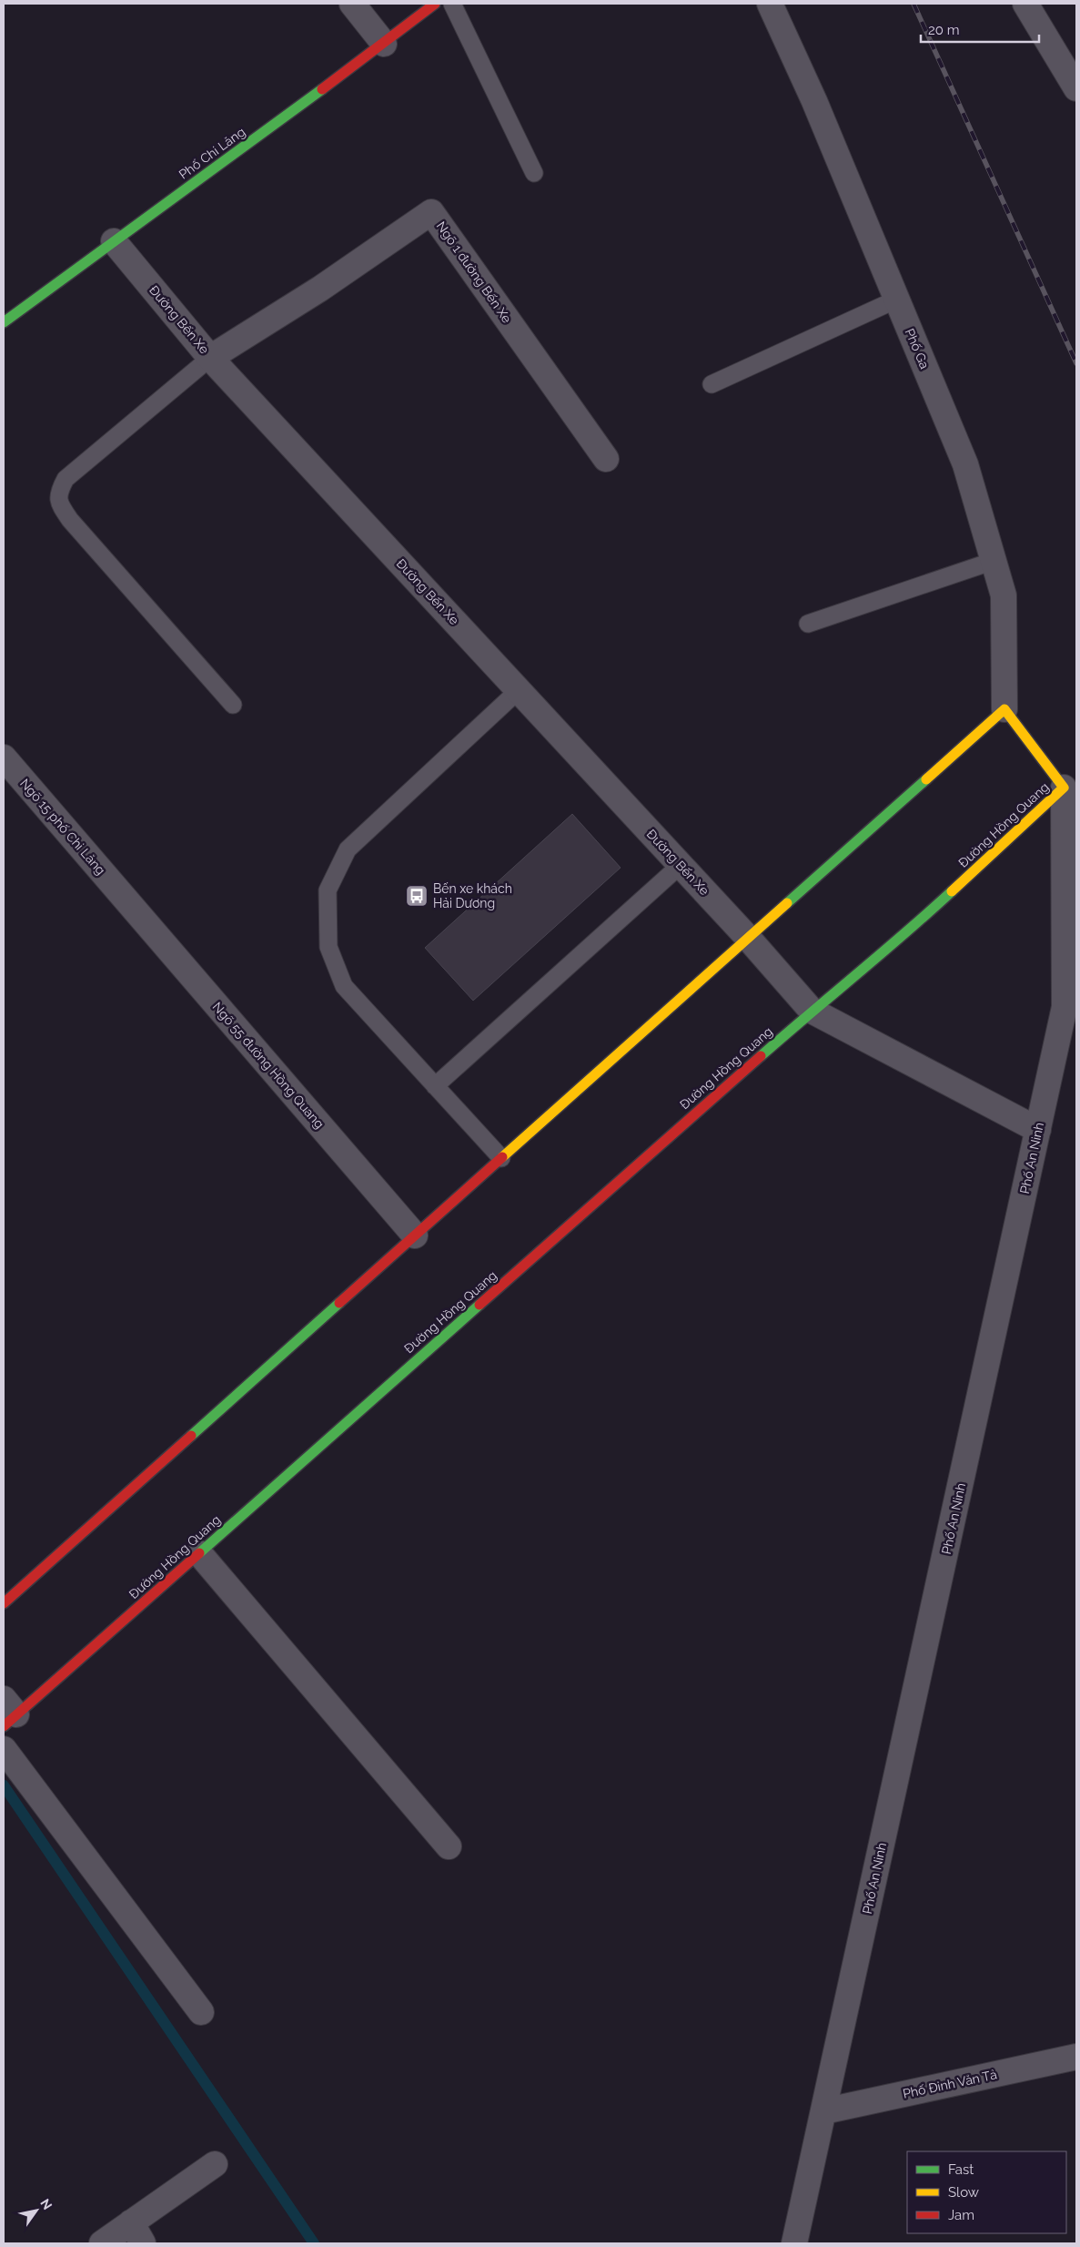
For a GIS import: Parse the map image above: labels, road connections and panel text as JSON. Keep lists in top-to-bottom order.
{
  "streets": {
    "street": [
      "Phố Chi Lăng",
      "Ngõ 1 đường Bến Xe",
      "Đường Bến Xe",
      "Phố Ga",
      "Đường Hồng Quang",
      "Ngõ 15 phố Chi Lăng",
      "Ngõ 55 đường Hồng Quang",
      "Phố An Ninh",
      "Phố Đinh Văn Tả"
    ]
  },
  "crossings": [
    ["Phố Chi Lăng", "Đường Bến Xe"],
    ["Ngõ 1 đường Bến Xe", "Đường Bến Xe"],
    ["Đường Bến Xe", "Đường Hồng Quang"],
    ["Phố Ga", "Đường Hồng Quang"],
    ["Đường Hồng Quang", "Phố An Ninh"],
    ["Ngõ 15 phố Chi Lăng", "Ngõ 55 đường Hồng Quang"],
    ["Phố An Ninh", "Phố Đinh Văn Tả"]
  ],
  "places": {
    "bus stop": ["Bến xe khách Hải Dương"]
  },
  "legend": ["Fast", "Slow", "Jam"],
  "scale_bar": "20 m",
  "north": "top right"
}
